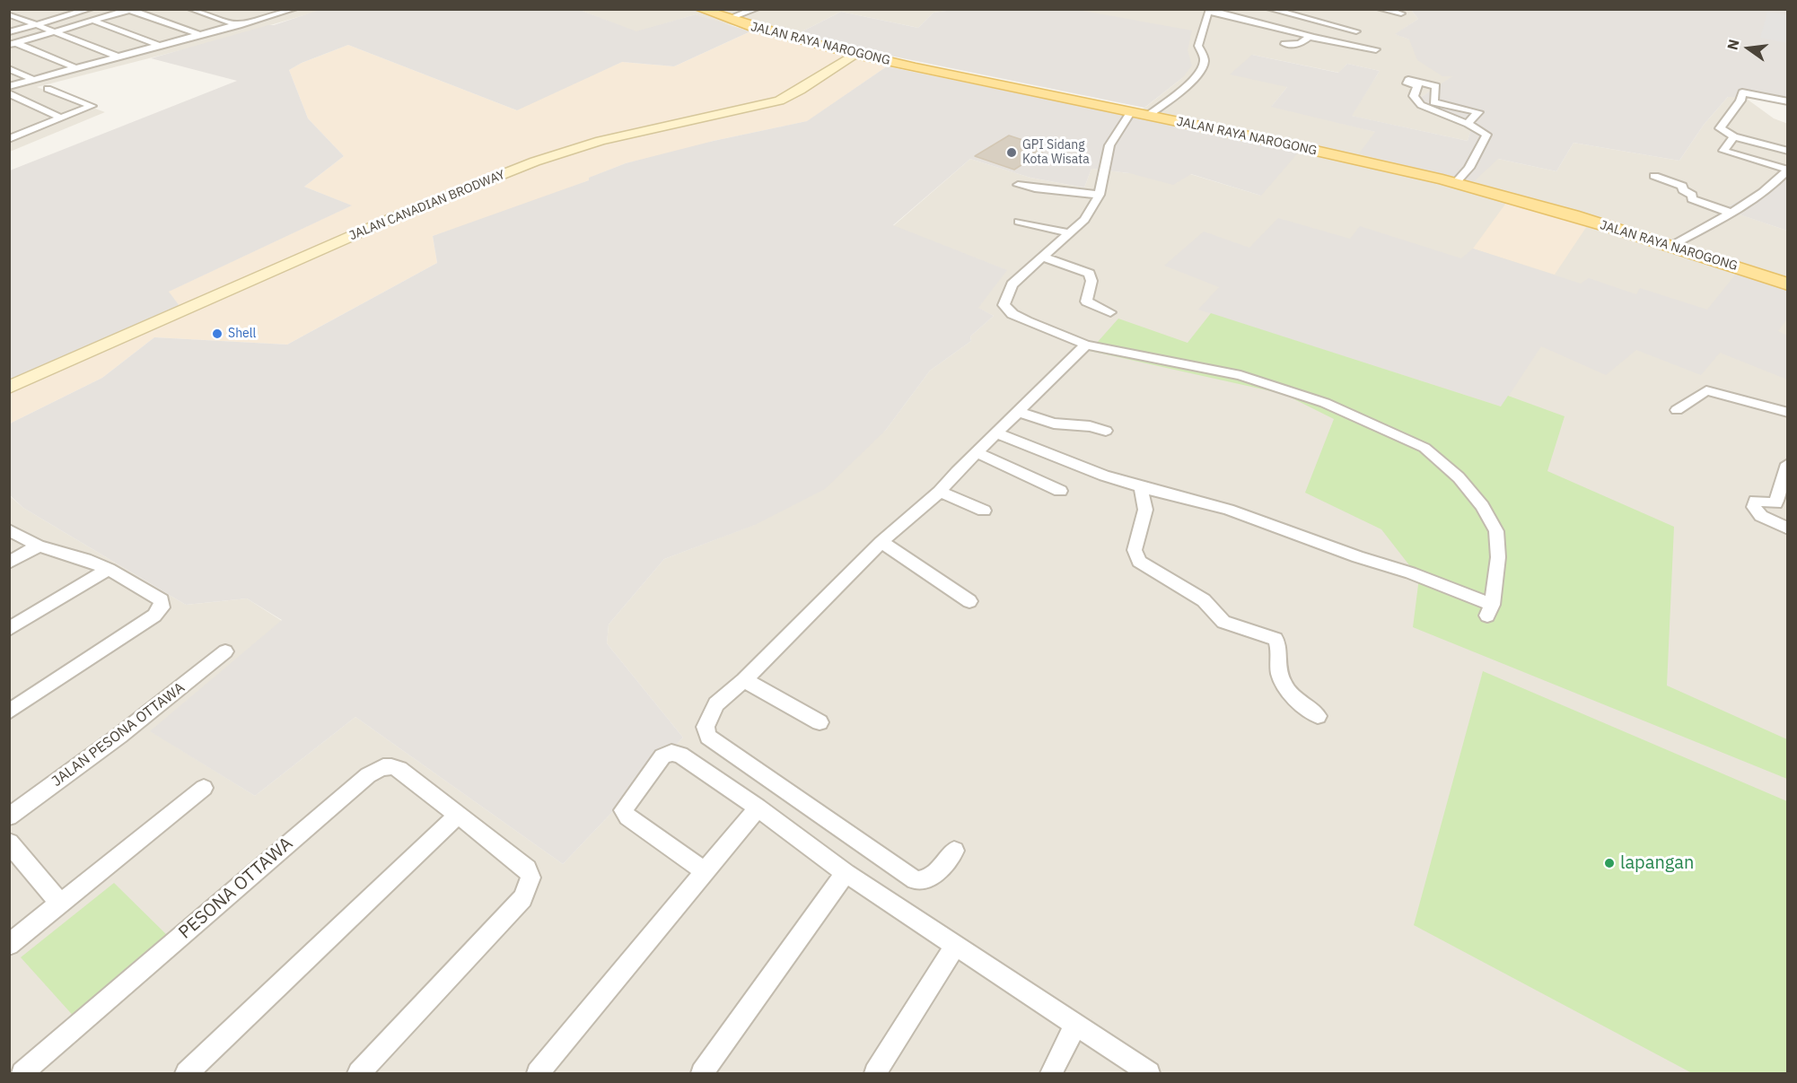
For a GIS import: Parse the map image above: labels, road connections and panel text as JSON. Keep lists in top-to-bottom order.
{
  "streets": {
    "main road": ["JALAN RAYA NAROGONG"],
    "street": ["JALAN CANADIAN BRODWAY", "JALAN PESONA OTTAWA", "PESONA OTTAWA"]
  },
  "crossings": [
    ["JALAN RAYA NAROGONG", "JALAN CANADIAN BRODWAY"]
  ],
  "places": ["GPI Sidang Kota Wisata", "Shell", "lapangan"],
  "north": "left"
}
